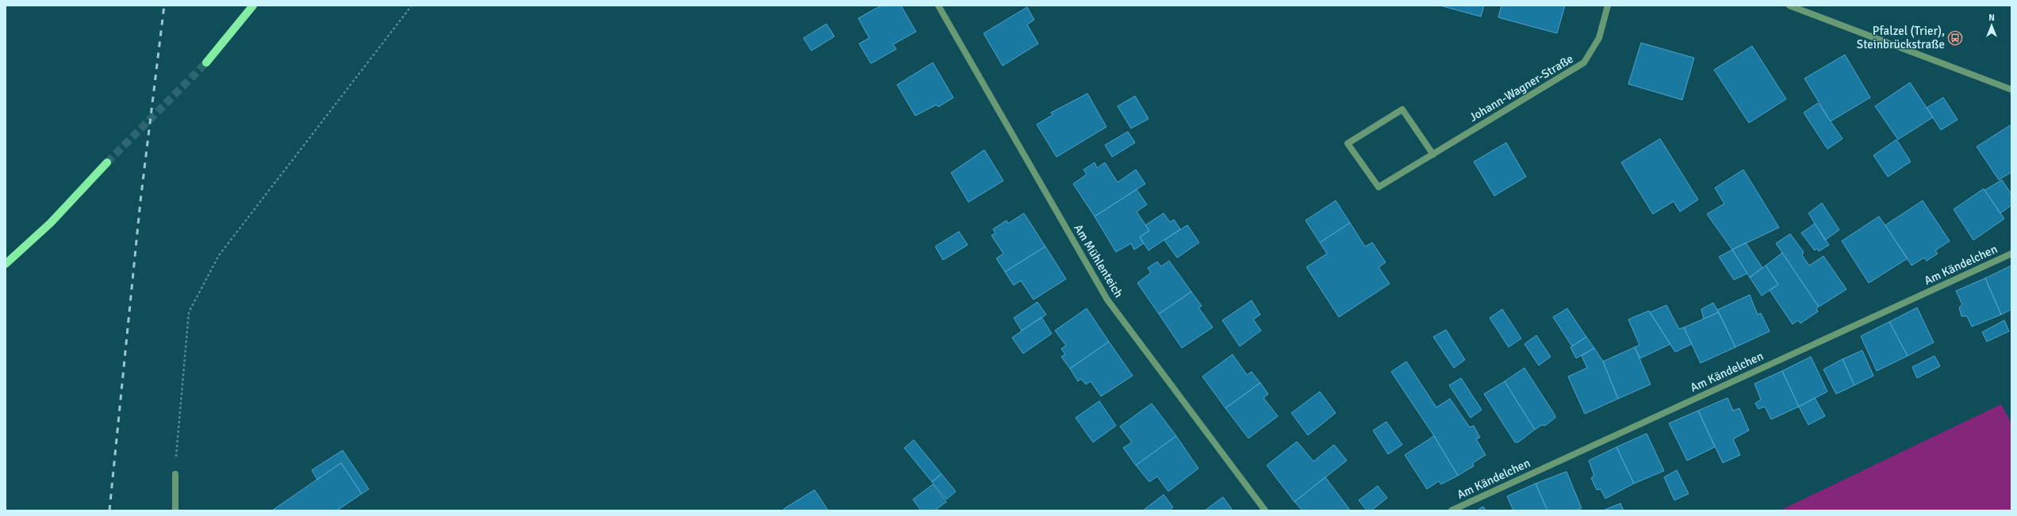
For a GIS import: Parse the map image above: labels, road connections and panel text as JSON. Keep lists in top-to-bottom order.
{
  "streets": {
    "street": ["Johann-Wagner-Straße", "Am Mühlenteich", "Am Kändelchen"]
  },
  "places": {
    "bus stop": ["Pfalzel (Trier), Steinbrückstraße"]
  },
  "north": "top"
}
